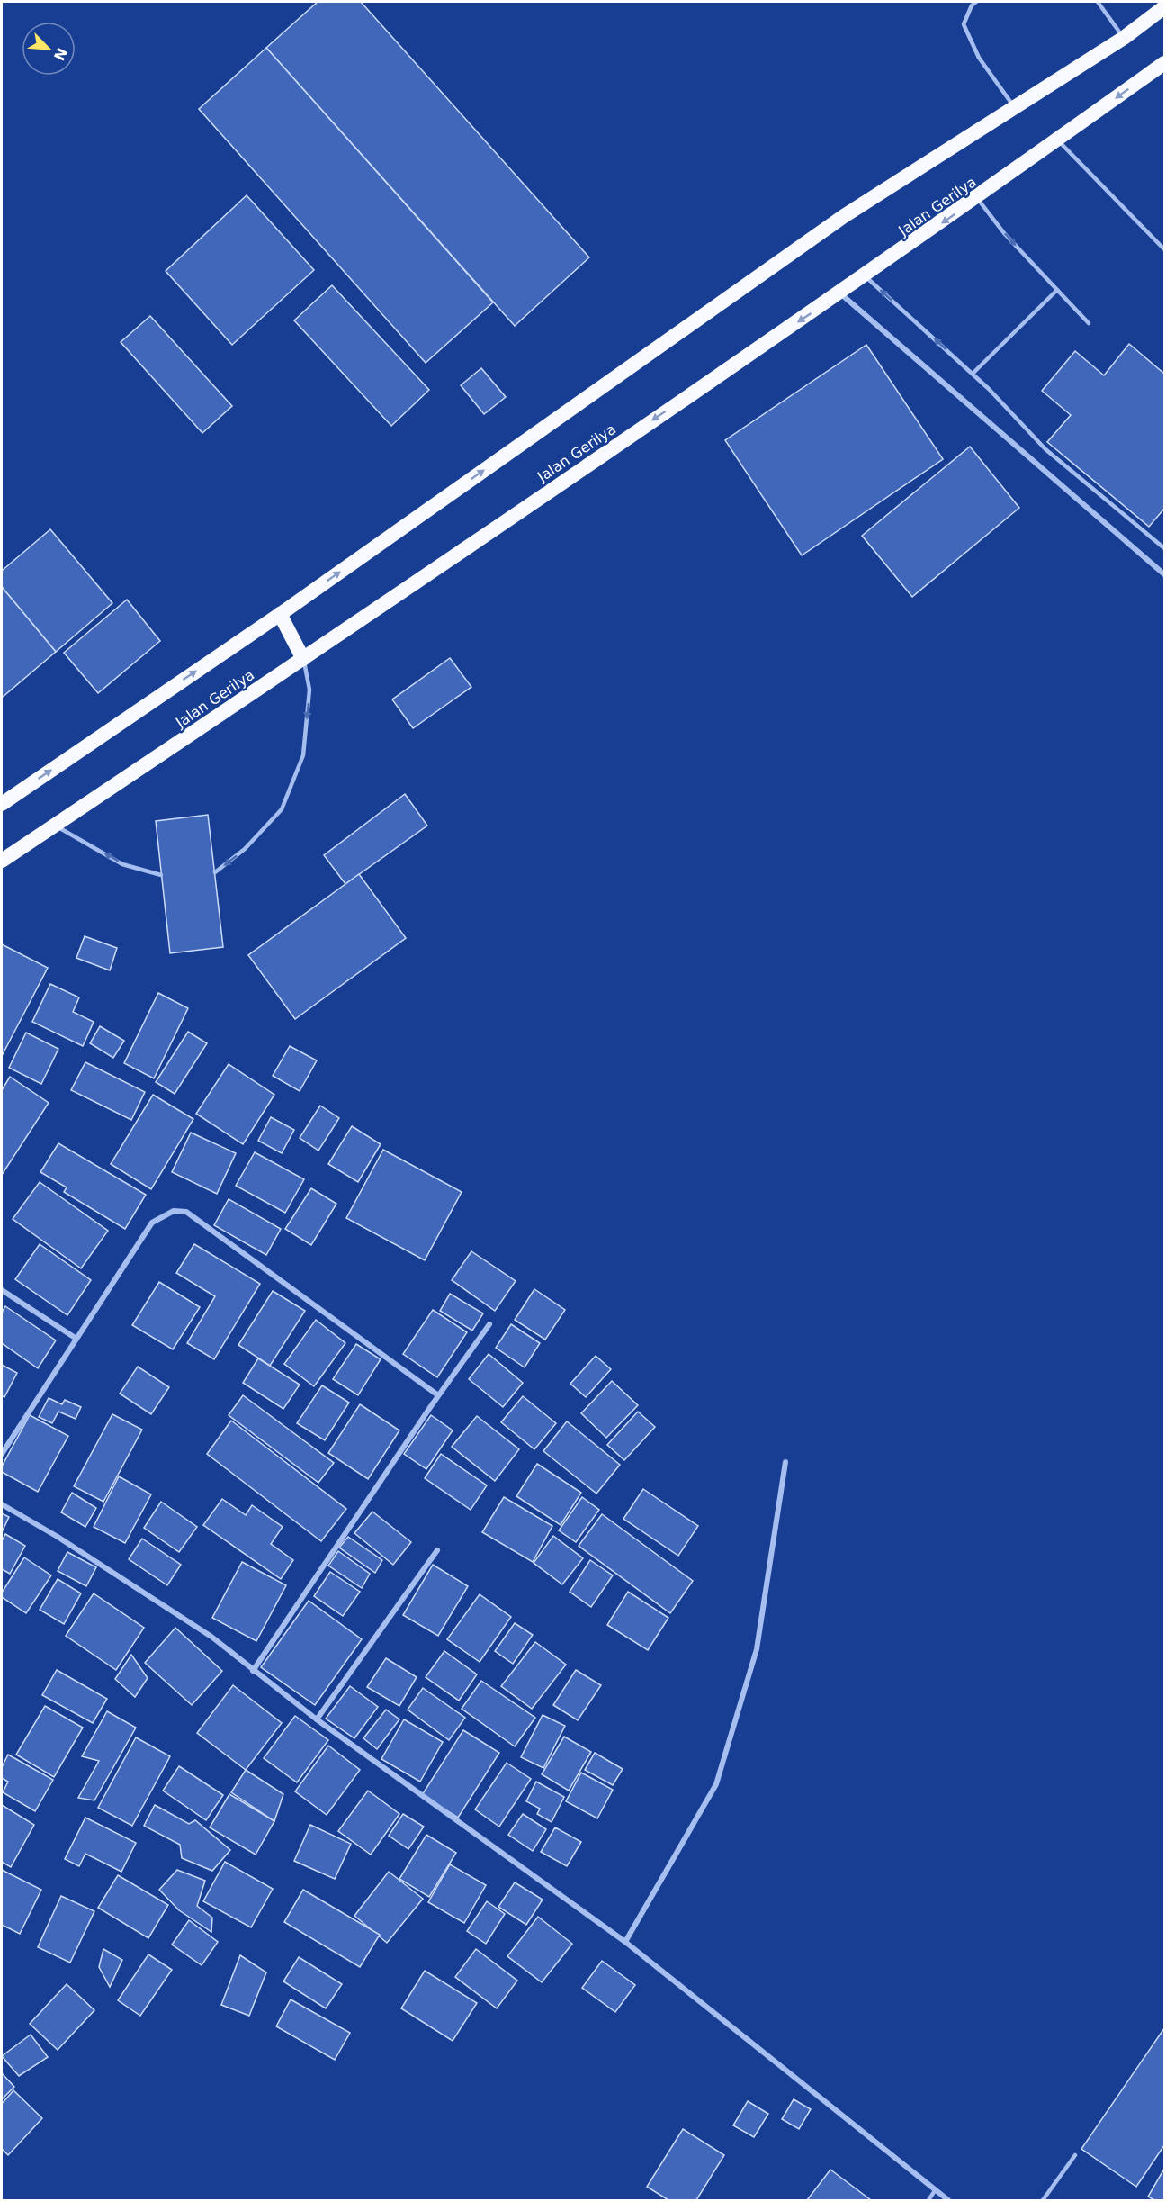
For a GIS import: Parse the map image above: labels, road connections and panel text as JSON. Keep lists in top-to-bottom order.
{
  "streets": {
    "highway": ["Jalan Gerilya"]
  },
  "north": "bottom right"
}
